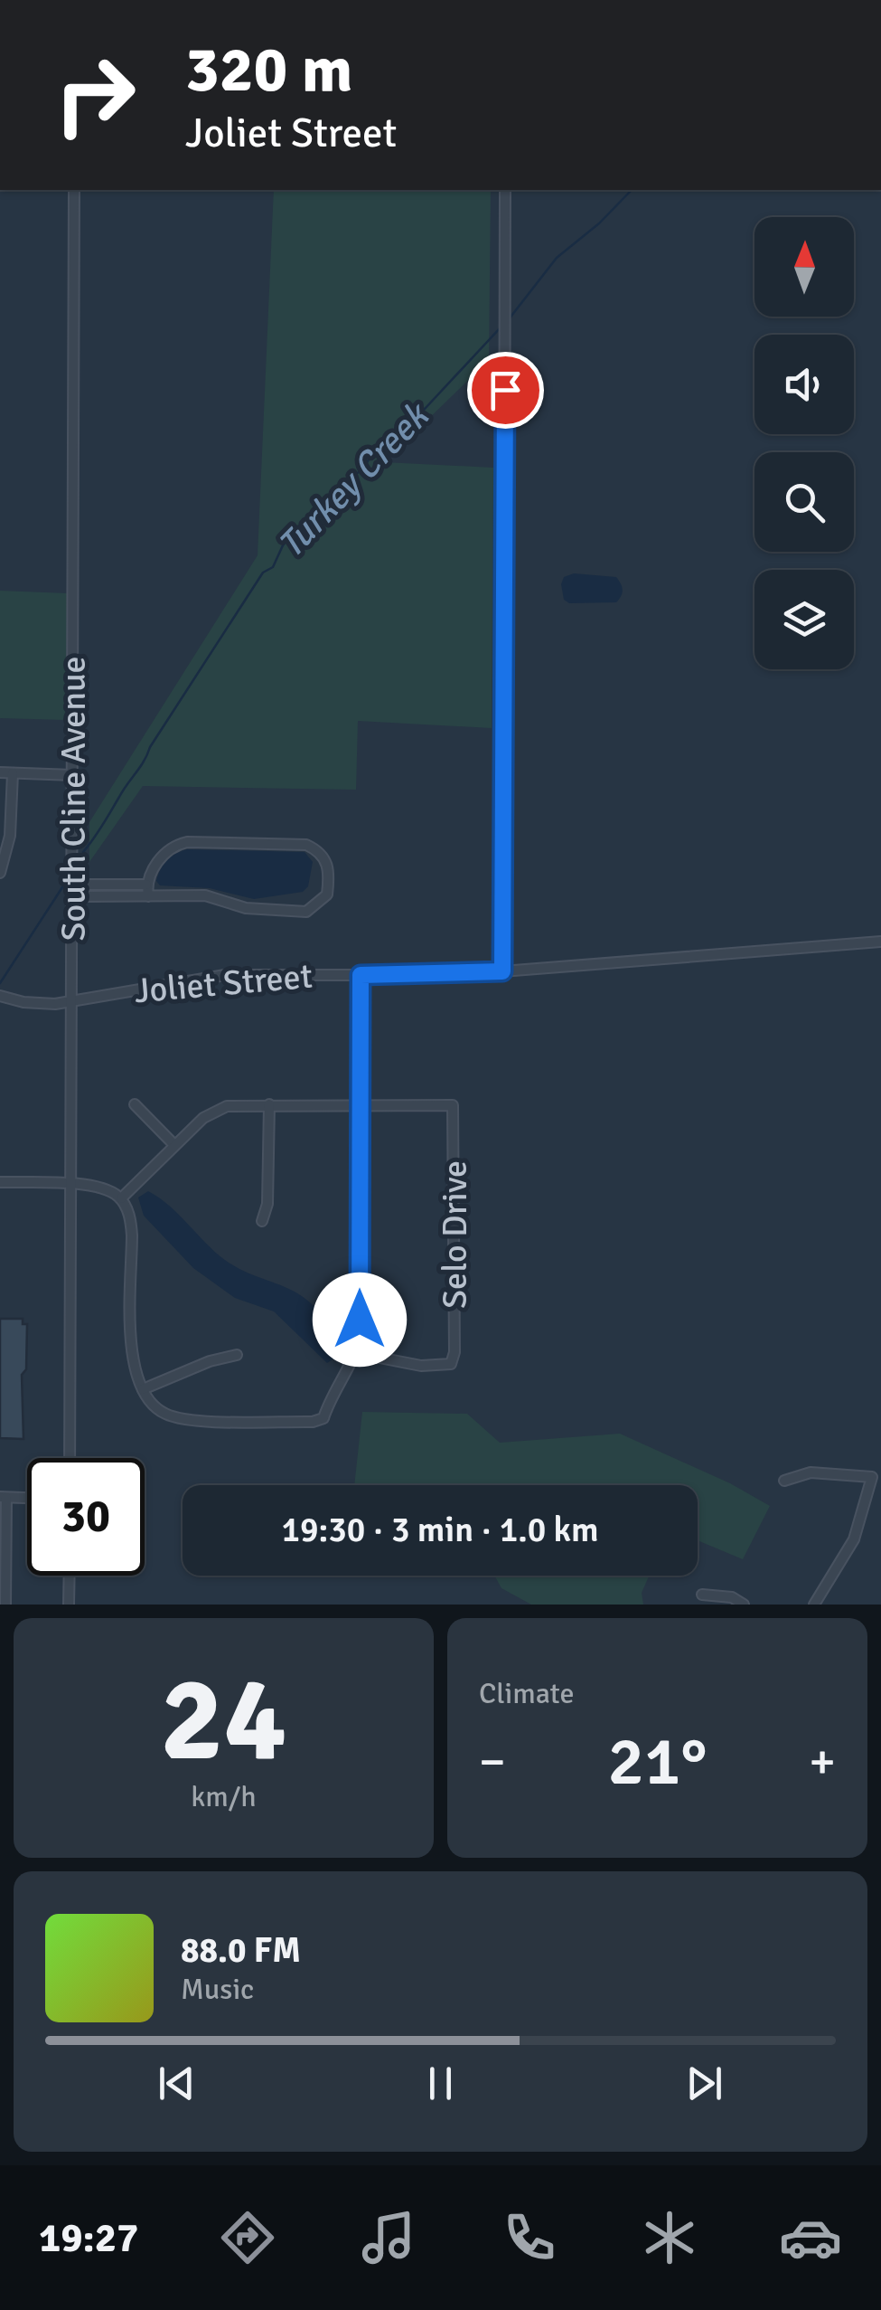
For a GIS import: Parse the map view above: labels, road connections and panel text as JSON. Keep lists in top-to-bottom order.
{
  "streets": {
    "street": ["South Cline Avenue", "Joliet Street", "Selo Drive"]
  },
  "crossings": [
    ["South Cline Avenue", "Joliet Street"]
  ],
  "water": ["Turkey Creek"],
  "north": "top",
  "page": {
    "turn": ["320 m", "Joliet Street"],
    "limit": "30",
    "trip": "19:30 · 3 min · 1.0 km",
    "tile": [
      ["24", "km/h"],
      "Climate"
    ],
    "heat": ["−", "21°", "+"],
    "song": ["88.0 FM", "Music"],
    "tabs": "19:27"
  }
}
